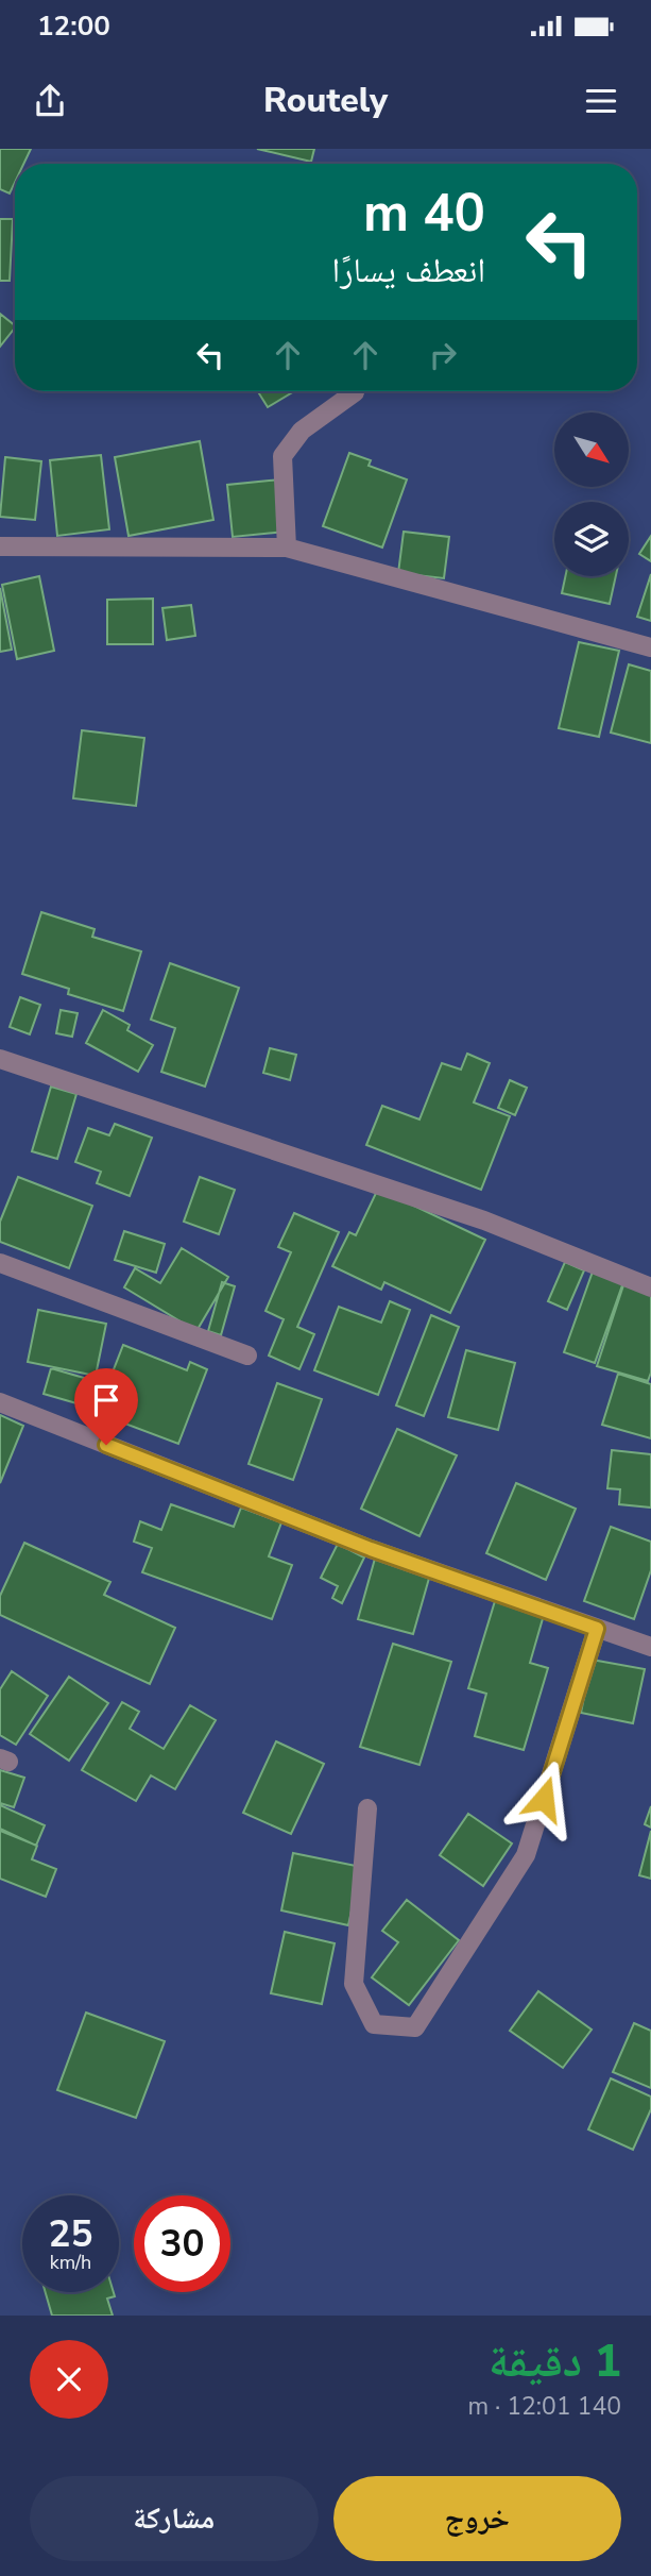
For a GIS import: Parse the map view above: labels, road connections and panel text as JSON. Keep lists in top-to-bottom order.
{
  "north": "bottom right",
  "page": {
    "status": "12:00",
    "header": "Routely",
    "turn": ["40 m", "انعطف يسارًا"],
    "speed": "25 km/h",
    "limit": "30",
    "heading": ["1 دقيقة", "140 m · 12:01"],
    "buttons": ["خروج", "مشاركة"]
  }
}
